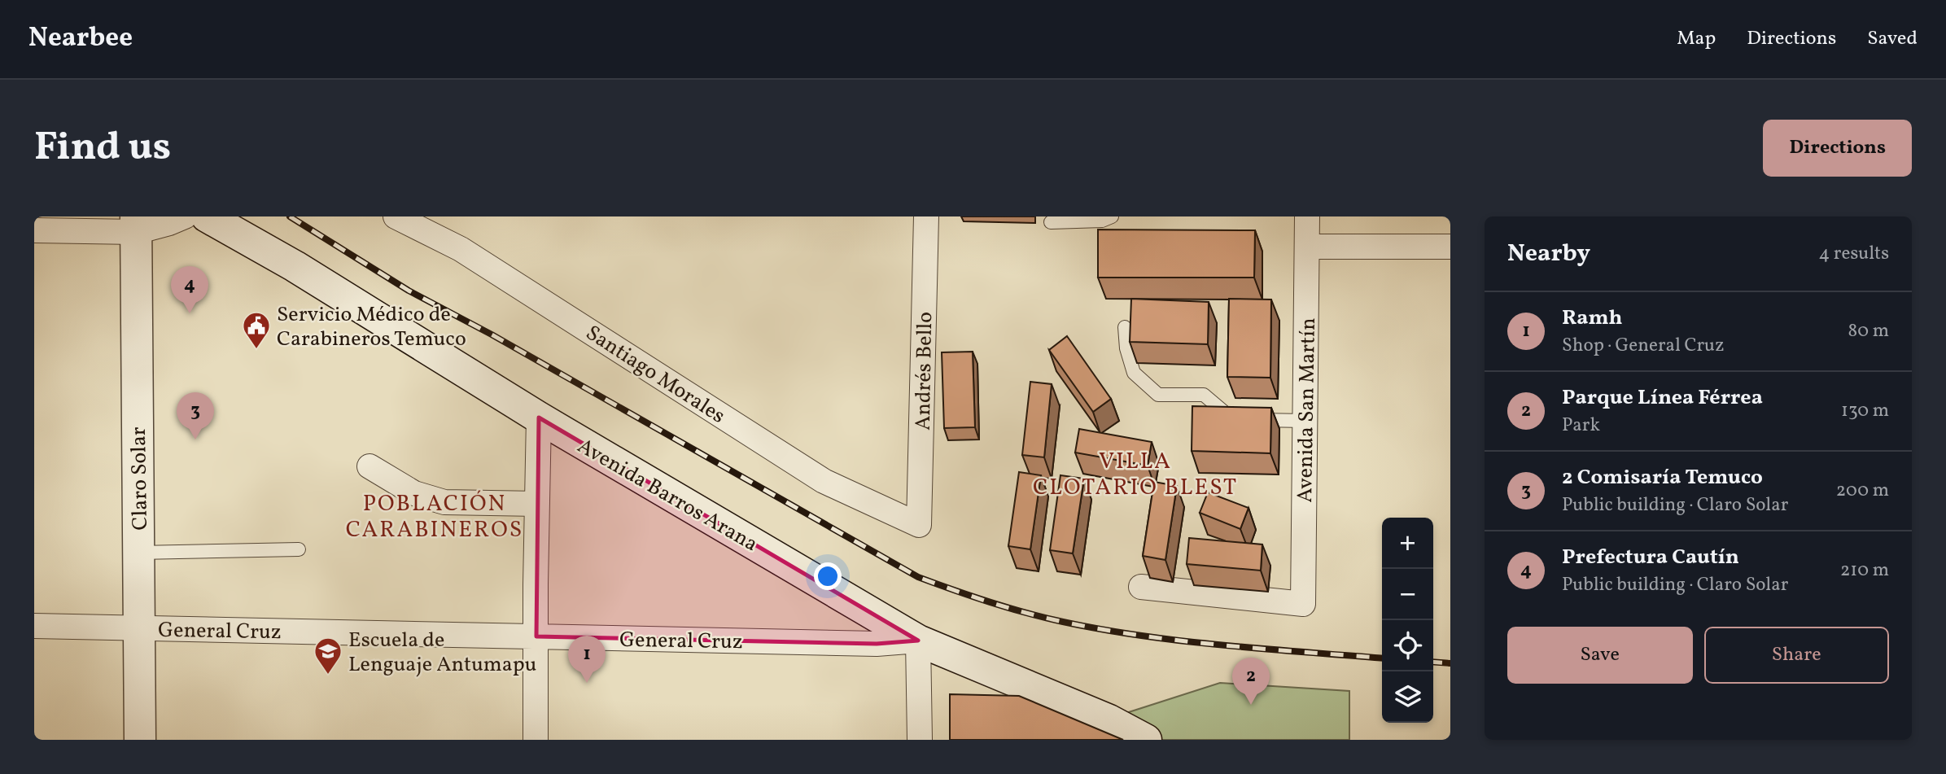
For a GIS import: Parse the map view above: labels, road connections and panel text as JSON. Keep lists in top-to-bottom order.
{
  "streets": {
    "main road": ["Claro Solar", "Avenida Barros Arana"],
    "street": [
      "Andrés Bello",
      "Santiago Morales",
      "Avenida San Martín",
      "General Cruz"
    ]
  },
  "crossings": [
    ["Andrés Bello", "Santiago Morales"],
    ["Claro Solar", "General Cruz"],
    ["Avenida Barros Arana", "General Cruz"]
  ],
  "districts": ["VILLA CLOTARIO BLEST", "POBLACIÓN CARABINEROS"],
  "places": {
    "public building": ["Servicio Médico de Carabineros Temuco"],
    "school or university": ["Escuela de Lenguaje Antumapu"]
  },
  "page": {
    "header": "Nearbee",
    "nav": ["Map", "Directions", "Saved"],
    "buttons": [
      "Directions",
      ["Save", "Share"]
    ],
    "title": "Find us",
    "heading": ["Nearby", "4 results"],
    "pins": [
      "4",
      "3",
      "1",
      "2"
    ],
    "list": [
      {
        "mark": "1",
        "name": "Ramh",
        "note": "Shop · General Cruz",
        "value": "80 m"
      },
      {
        "mark": "2",
        "name": "Parque Línea Férrea",
        "note": "Park",
        "value": "130 m"
      },
      {
        "mark": "3",
        "name": "2 Comisaría Temuco",
        "note": "Public building · Claro Solar",
        "value": "200 m"
      },
      {
        "mark": "4",
        "name": "Prefectura Cautín",
        "note": "Public building · Claro Solar",
        "value": "210 m"
      }
    ],
    "map_buttons": ["+", "−"]
  }
}
